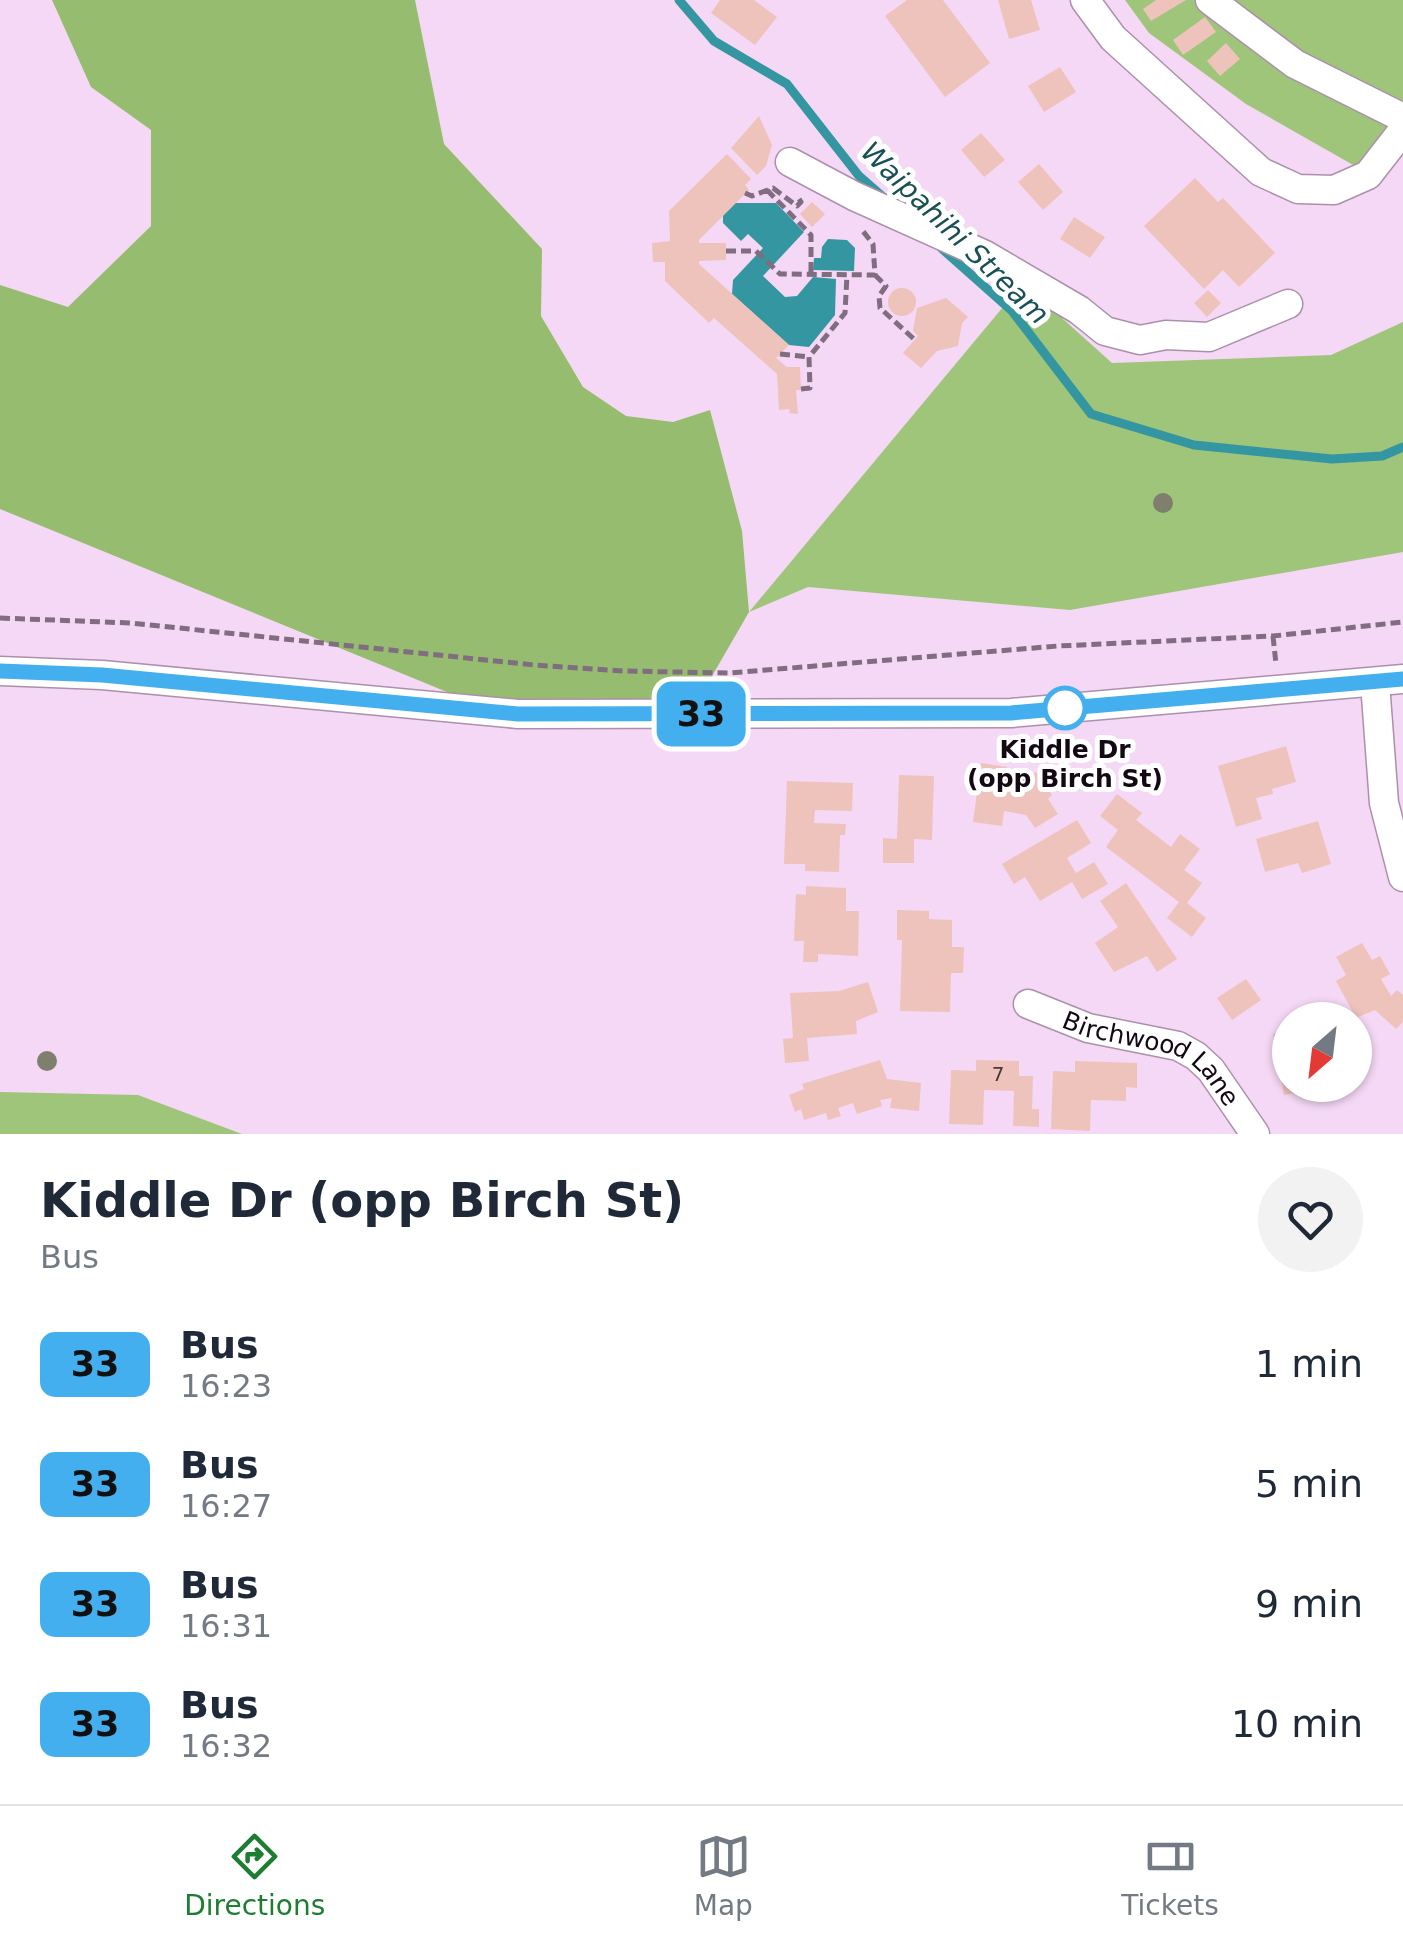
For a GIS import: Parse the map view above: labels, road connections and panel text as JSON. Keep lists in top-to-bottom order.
{
  "streets": {
    "street": ["Birchwood Lane"]
  },
  "water": ["Waipahihi Stream"],
  "places": ["Kiddle Dr (opp Birch St)"],
  "lines": ["bus line 33"],
  "house_numbers": ["7"],
  "north": "bottom left",
  "page": {
    "on_map": "33",
    "heading": ["Kiddle Dr (opp Birch St)", "Bus"],
    "list": [
      {
        "mark": "33",
        "name": "Bus",
        "note": "16:23",
        "value": "1 min"
      },
      {
        "mark": "33",
        "name": "Bus",
        "note": "16:27",
        "value": "5 min"
      },
      {
        "mark": "33",
        "name": "Bus",
        "note": "16:31",
        "value": "9 min"
      },
      {
        "mark": "33",
        "name": "Bus",
        "note": "16:32",
        "value": "10 min"
      }
    ],
    "tabs": ["Directions", "Map", "Tickets"]
  }
}
